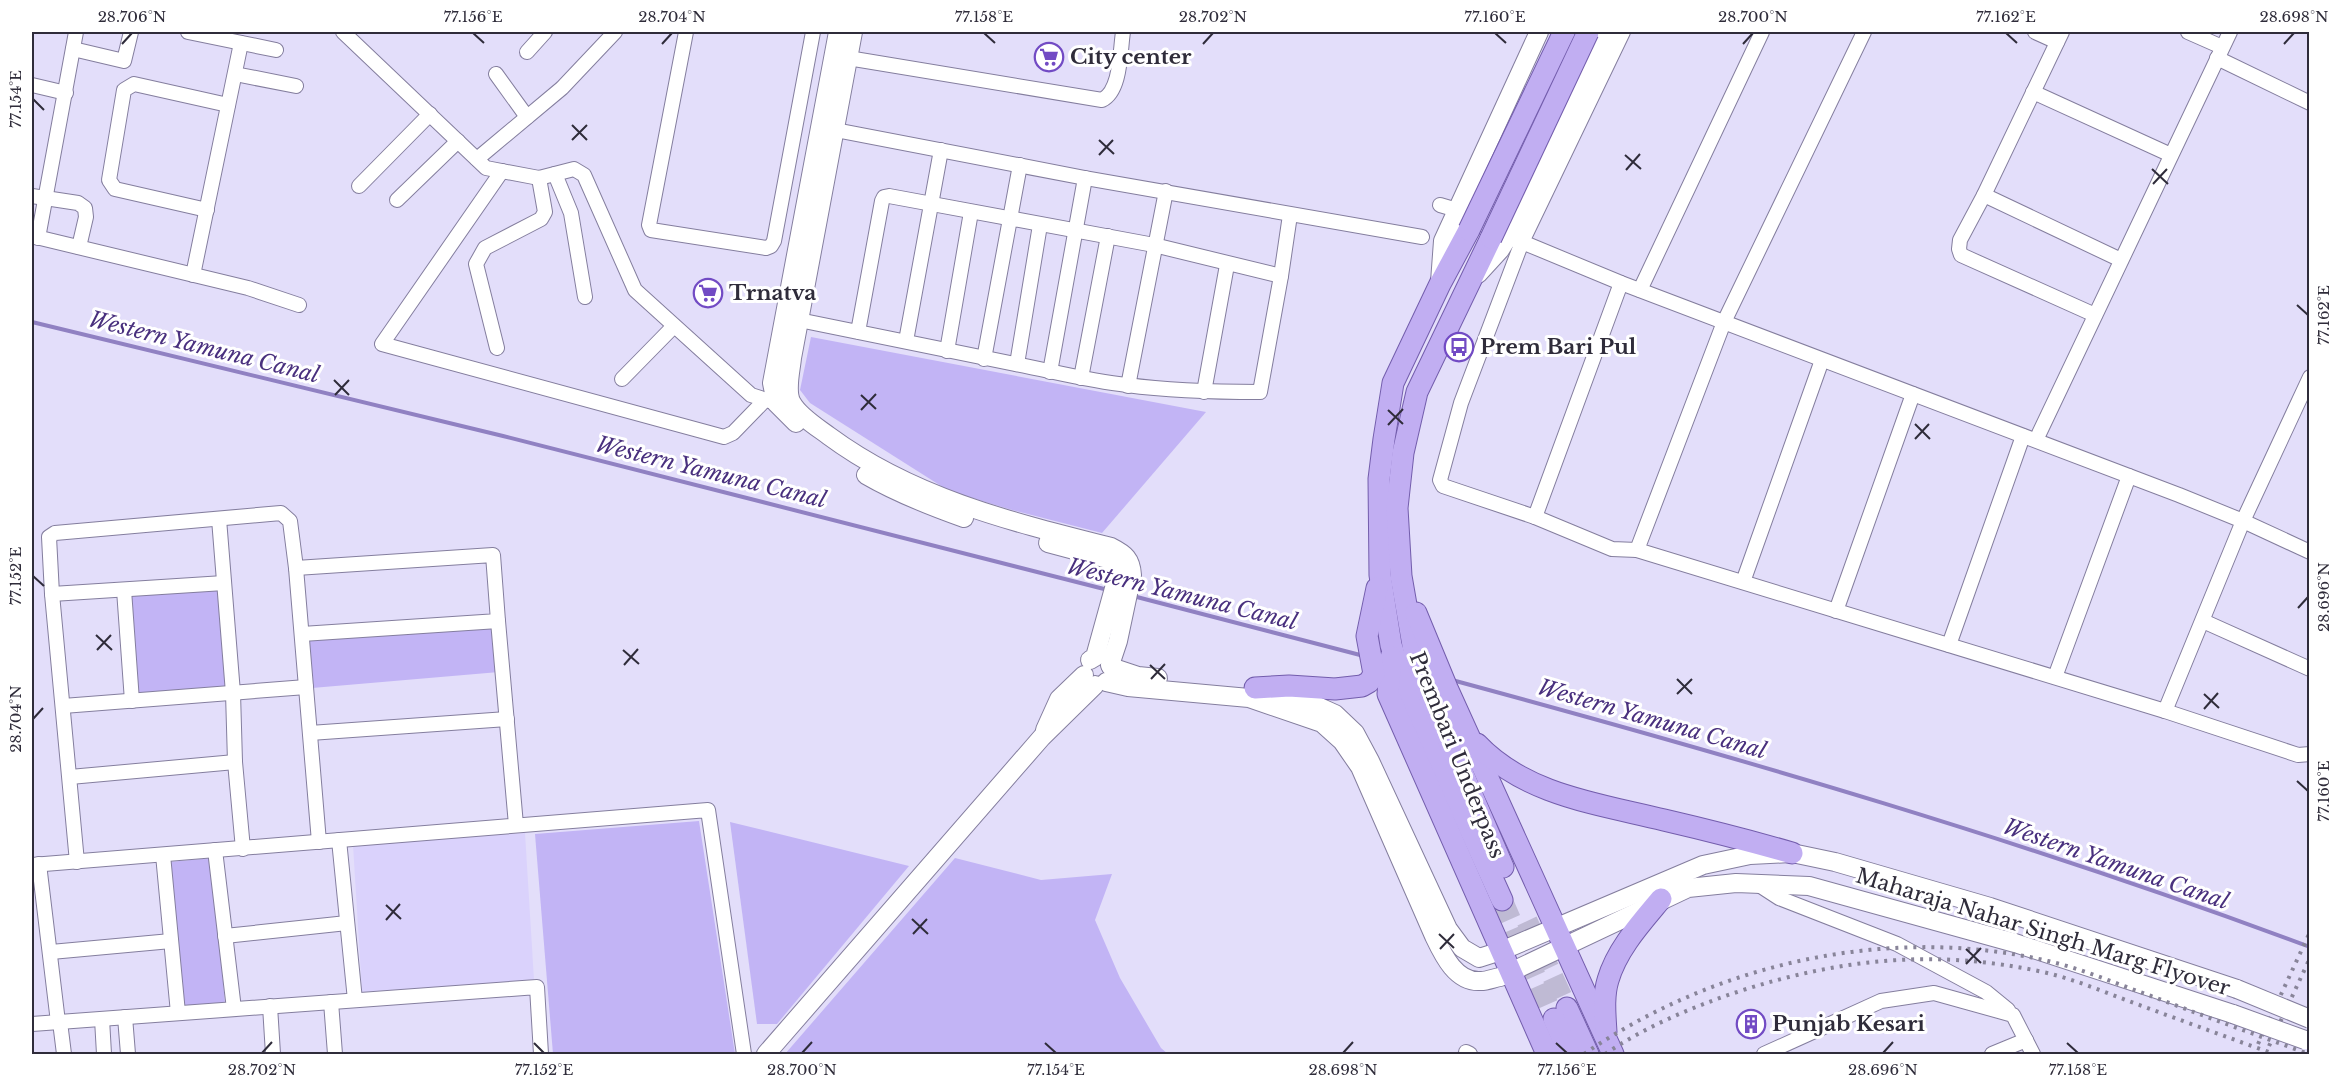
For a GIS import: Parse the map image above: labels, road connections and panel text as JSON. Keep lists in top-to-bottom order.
{
  "streets": {
    "main road": ["Prembari Underpass"],
    "street": ["Maharaja Nahar Singh Marg Flyover"]
  },
  "water": ["Western Yamuna Canal"],
  "places": {
    "supermarket": ["City center", "Trnatva"],
    "bus stop": ["Prem Bari Pul"],
    "building": ["Punjab Kesari"]
  },
  "coordinates": [
    "28.706°N",
    "77.156°E",
    "28.704°N",
    "77.158°E",
    "28.702°N",
    "77.160°E",
    "28.700°N",
    "77.162°E",
    "28.698°N",
    "77.154°E",
    "77.152°E",
    "28.696°N"
  ]
}
